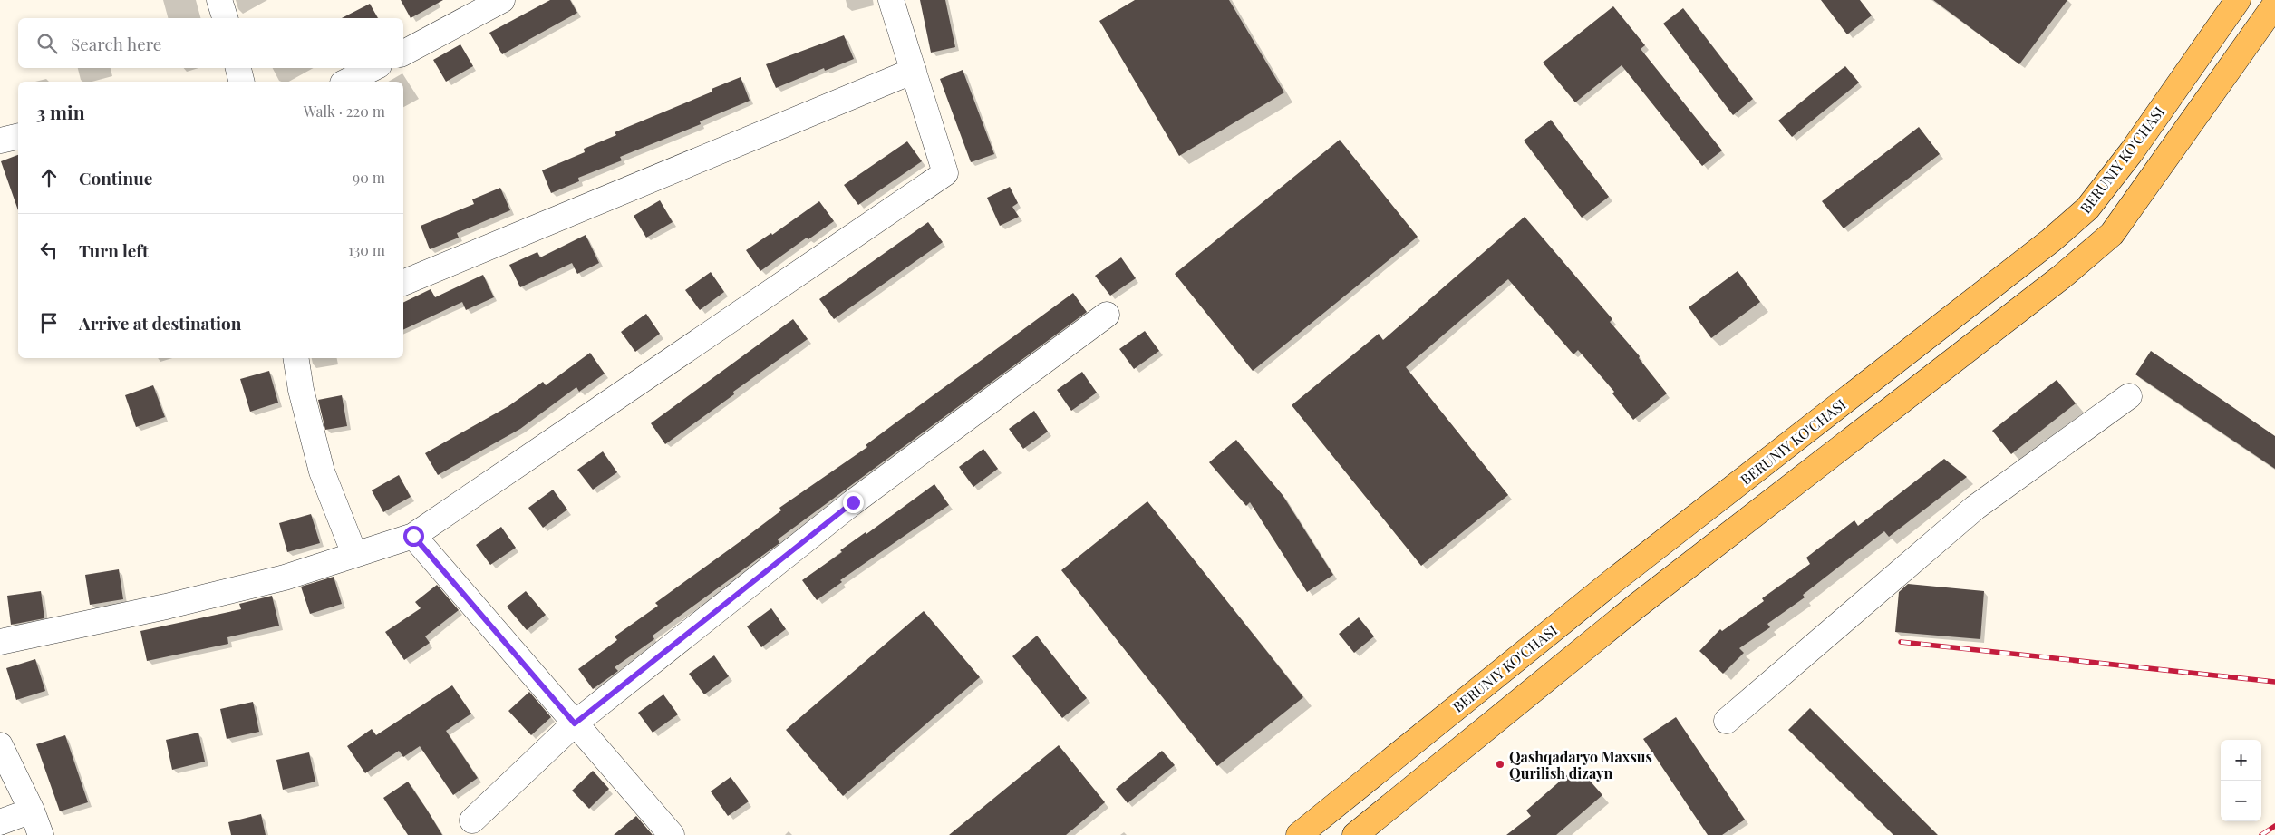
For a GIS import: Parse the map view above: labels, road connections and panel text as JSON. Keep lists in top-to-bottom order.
{
  "streets": {
    "main road": ["BERUNIY KO'CHASI"]
  },
  "places": ["Qashqadaryo Maxsus Qurilish dizayn"],
  "page": {
    "search": "Search here",
    "heading": ["3 min", "Walk · 220 m"],
    "list": [
      ["Continue", "90 m"],
      ["Turn left", "130 m"],
      "Arrive at destination"
    ],
    "map_buttons": ["+", "−"]
  }
}
